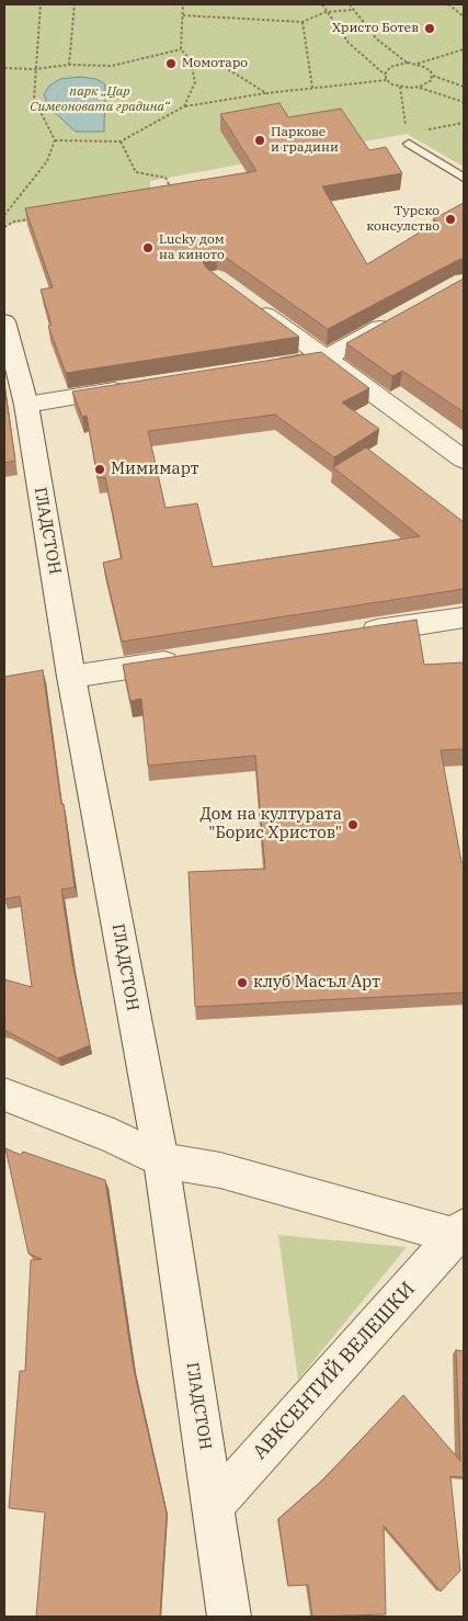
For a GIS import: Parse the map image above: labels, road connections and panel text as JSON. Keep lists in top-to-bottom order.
{
  "streets": {
    "street": ["ГЛАДСТОН", "АВКСЕНТИЙ ВЕЛЕШКИ"]
  },
  "crossings": [
    ["ГЛАДСТОН", "АВКСЕНТИЙ ВЕЛЕШКИ"]
  ],
  "parks": ["парк „Цар Симеоновата градина“"],
  "places": [
    "Христо Ботев",
    "Момотаро",
    "Паркове и градини",
    "Турско консулство",
    "Lucky дом на киното",
    "Мимимарт",
    "Дом на културата \"Борис Христов\"",
    "клуб Масъл Арт"
  ]
}
